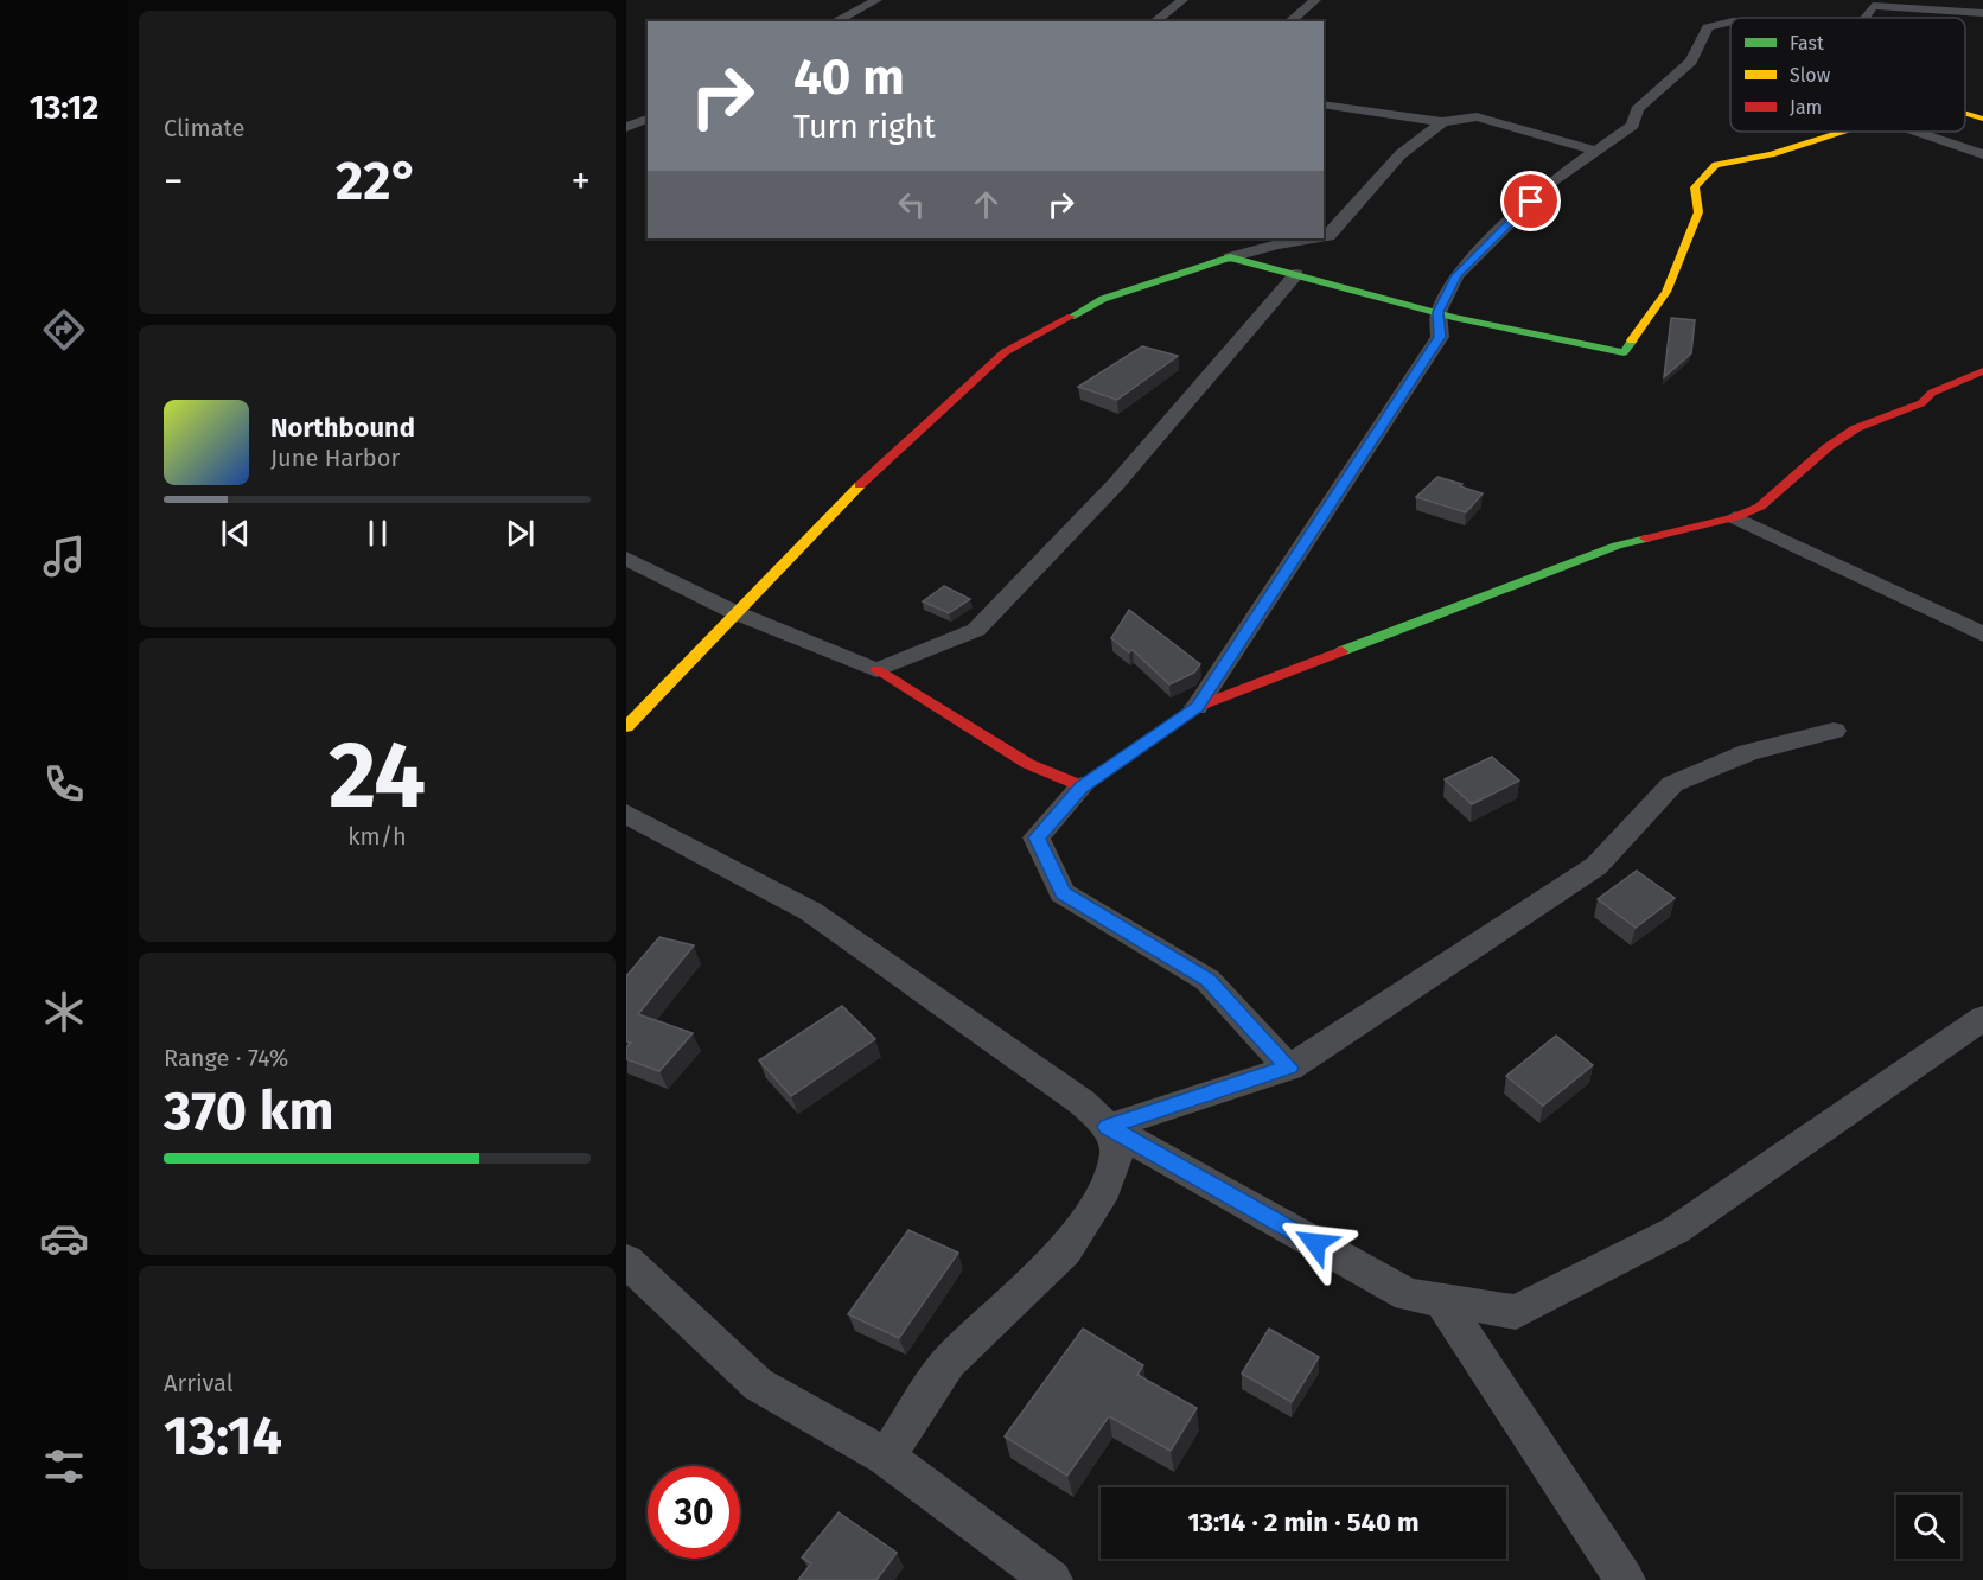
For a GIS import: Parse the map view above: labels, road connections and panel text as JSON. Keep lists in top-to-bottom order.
{
  "legend": ["Fast", "Slow", "Jam"],
  "page": {
    "tabs": "13:12",
    "tile": [
      "Climate",
      ["24", "km/h"],
      ["Range · 74%", "370 km"],
      ["Arrival", "13:14"]
    ],
    "turn": ["40 m", "Turn right"],
    "heat": ["−", "22°", "+"],
    "song": ["Northbound", "June Harbor"],
    "limit": "30",
    "trip": "13:14 · 2 min · 540 m"
  }
}
